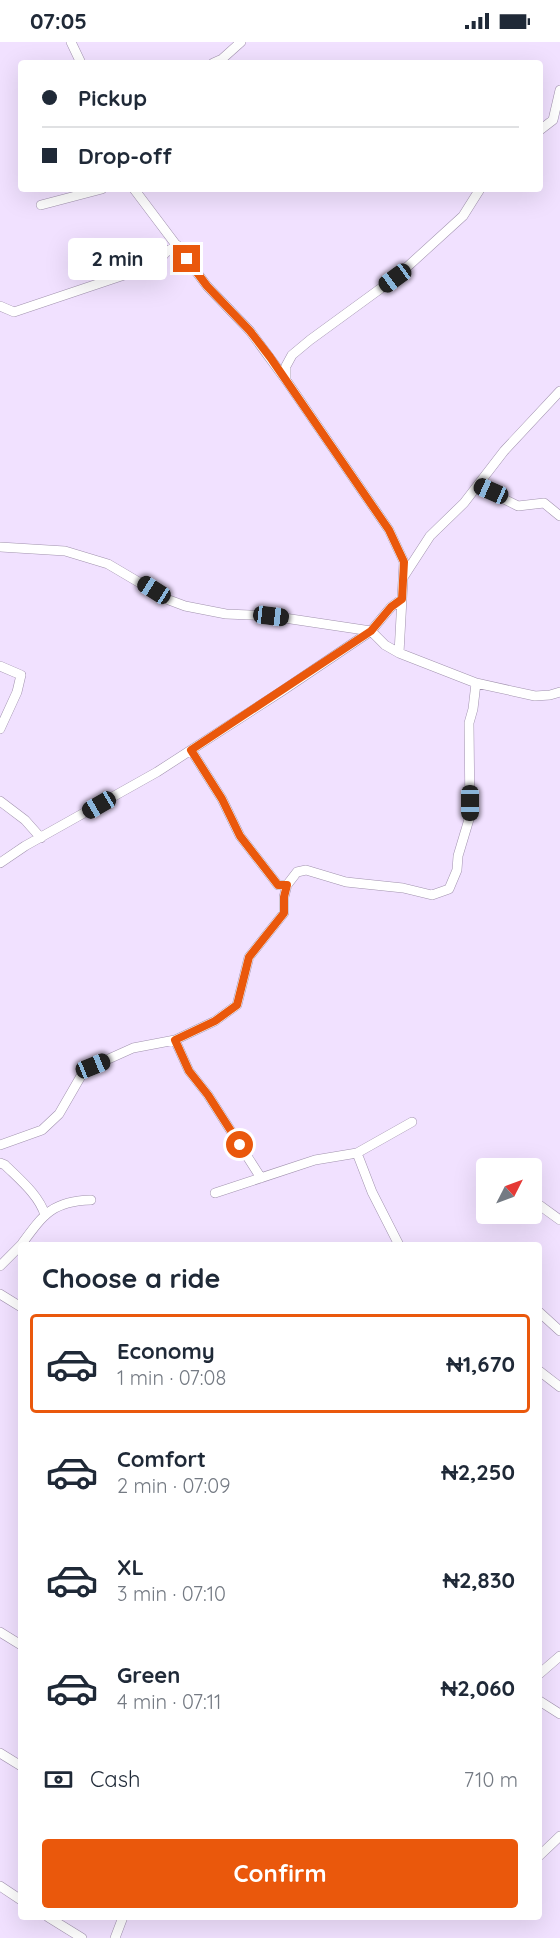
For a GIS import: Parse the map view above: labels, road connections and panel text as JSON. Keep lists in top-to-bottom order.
{
  "north": "top right",
  "page": {
    "status": "07:05",
    "banner": ["Pickup", "Drop-off"],
    "bubble": "2 min",
    "heading": "Choose a ride",
    "list": [
      {
        "name": "Economy",
        "note": "1 min · 07:08",
        "value": "₦1,670"
      },
      {
        "name": "Comfort",
        "note": "2 min · 07:09",
        "value": "₦2,250"
      },
      {
        "name": "XL",
        "note": "3 min · 07:10",
        "value": "₦2,830"
      },
      {
        "name": "Green",
        "note": "4 min · 07:11",
        "value": "₦2,060"
      }
    ],
    "pay": ["Cash", "710 m"],
    "buttons": "Confirm"
  }
}
